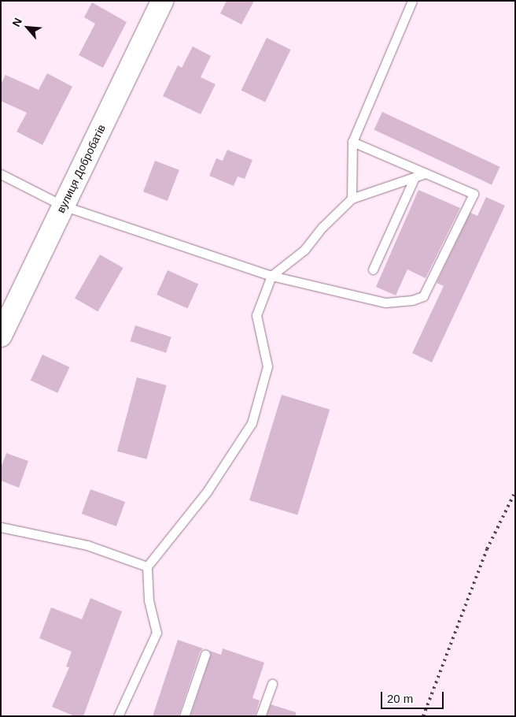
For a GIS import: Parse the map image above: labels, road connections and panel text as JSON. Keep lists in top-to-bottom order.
{
  "streets": {
    "street": ["вулиця Добробатів"]
  },
  "scale_bar": "20 m",
  "north": "top left"
}
